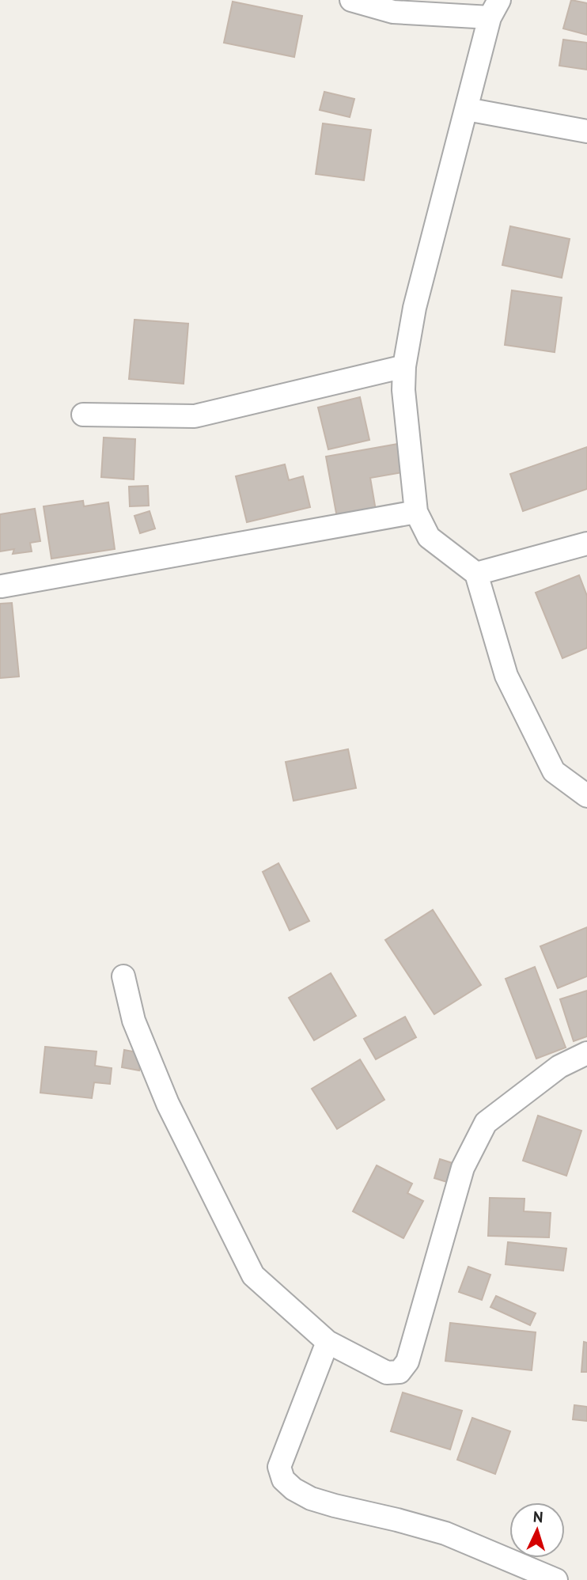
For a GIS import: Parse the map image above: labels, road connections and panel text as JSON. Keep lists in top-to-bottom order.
{
  "north": "top"
}
